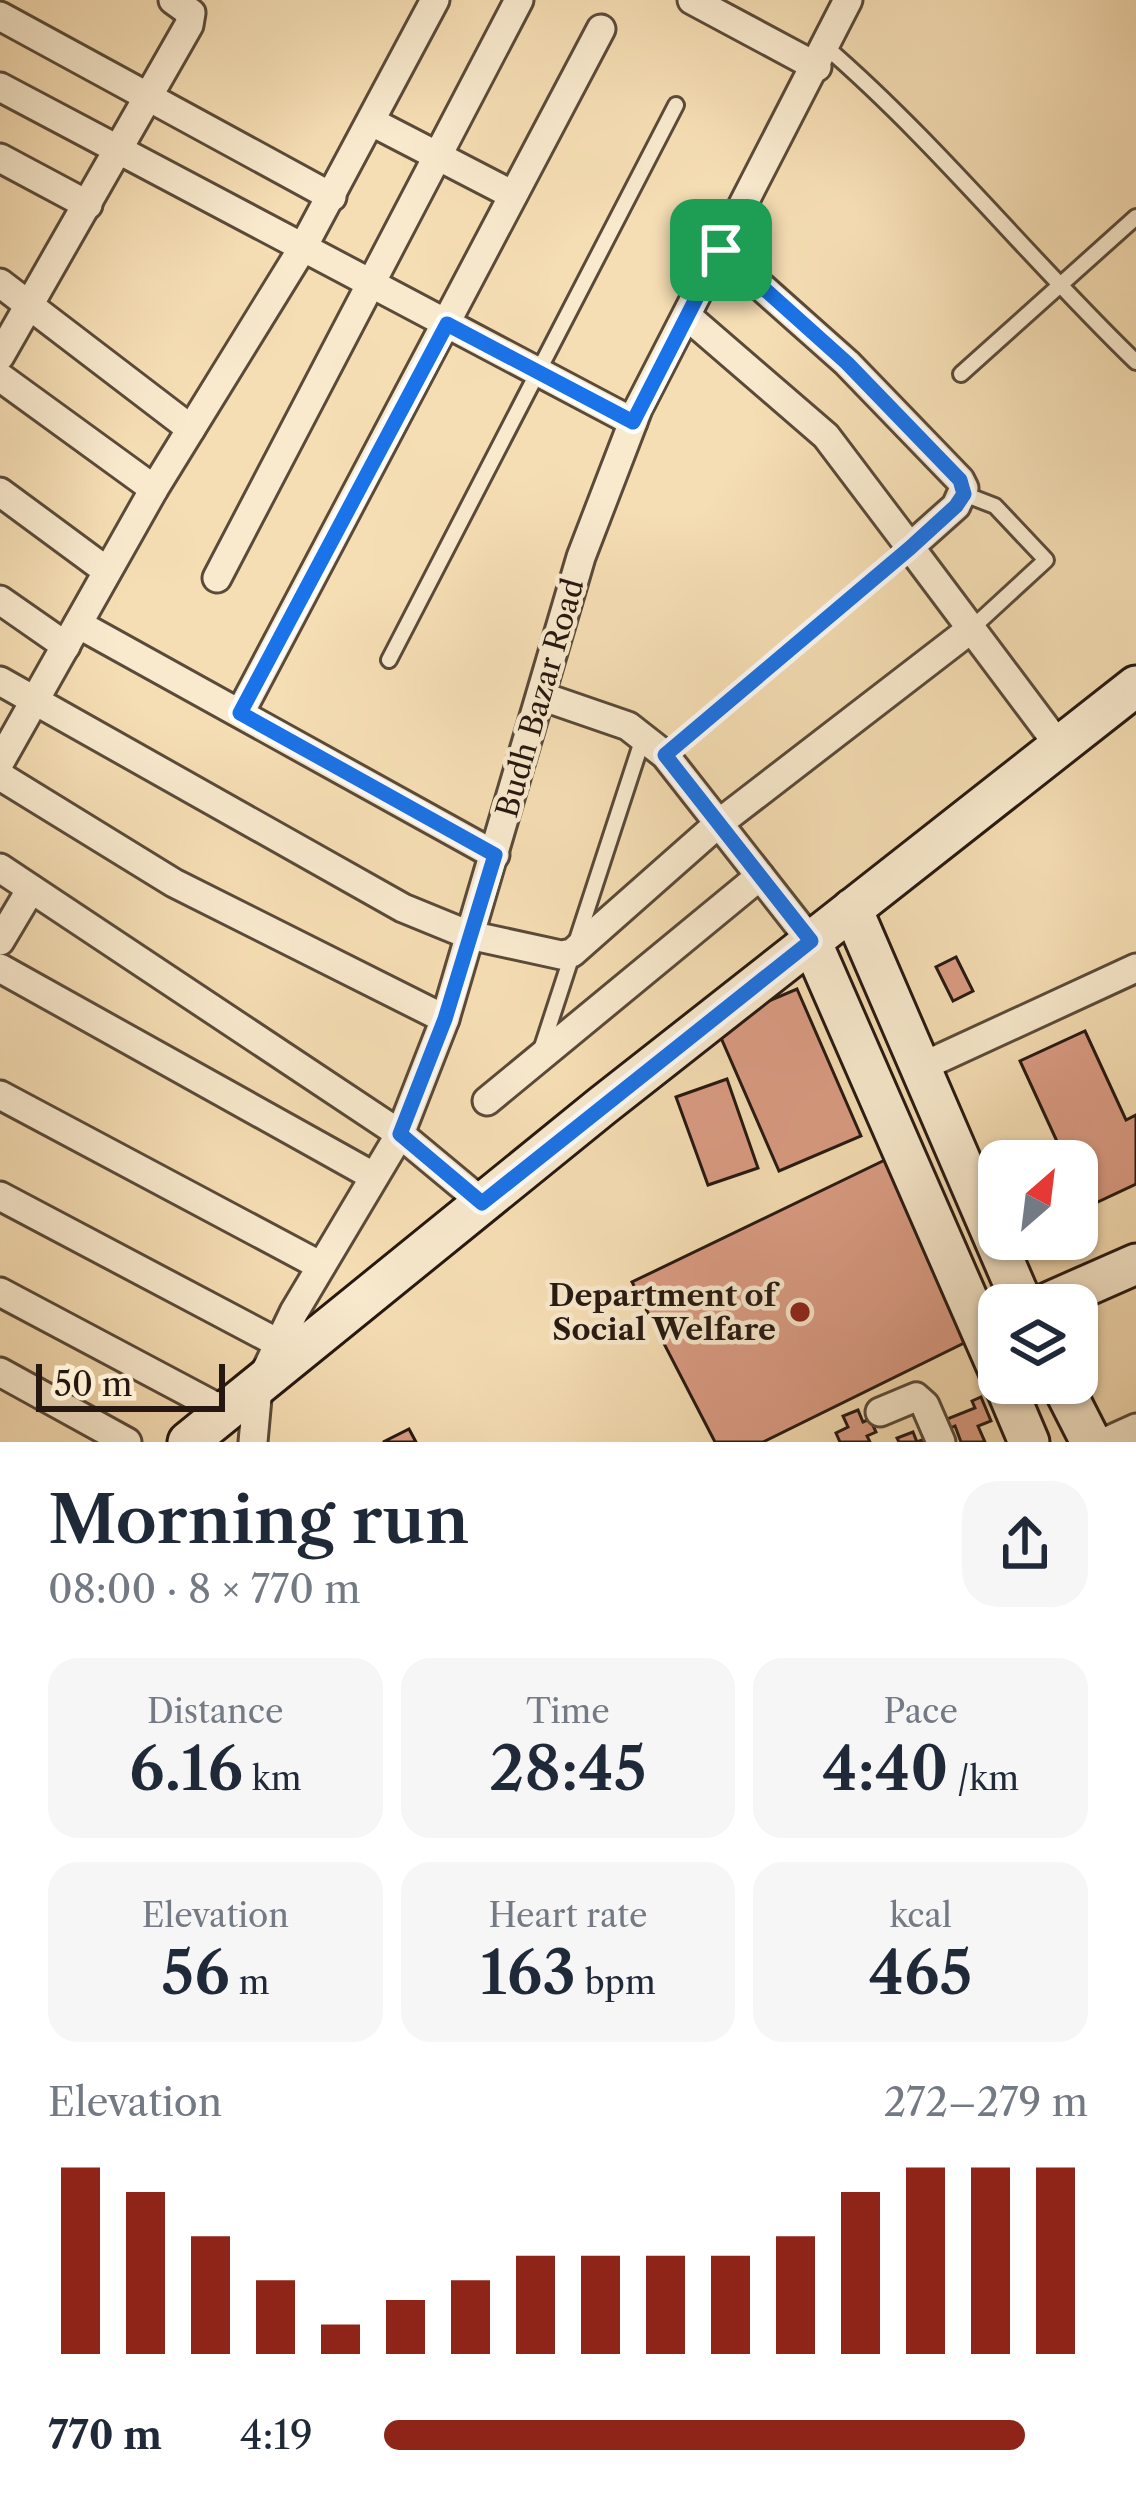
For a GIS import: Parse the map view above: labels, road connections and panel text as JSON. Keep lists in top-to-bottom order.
{
  "streets": {
    "street": ["Budh Bazar Road"]
  },
  "places": ["Department of Social Welfare"],
  "scale_bar": "50 m",
  "north": "top right",
  "page": {
    "scale": "50 m",
    "heading": ["Morning run", "08:00 · 8 × 770 m"],
    "stats": [
      ["Distance", "6.16 km"],
      ["Time", "28:45"],
      ["Pace", "4:40 /km"],
      ["Elevation", "56 m"],
      ["Heart rate", "163 bpm"],
      ["kcal", "465"]
    ],
    "chart": ["Elevation", "272–279 m"],
    "list": [
      {
        "name": "770 m",
        "note": "4:19"
      }
    ]
  }
}
